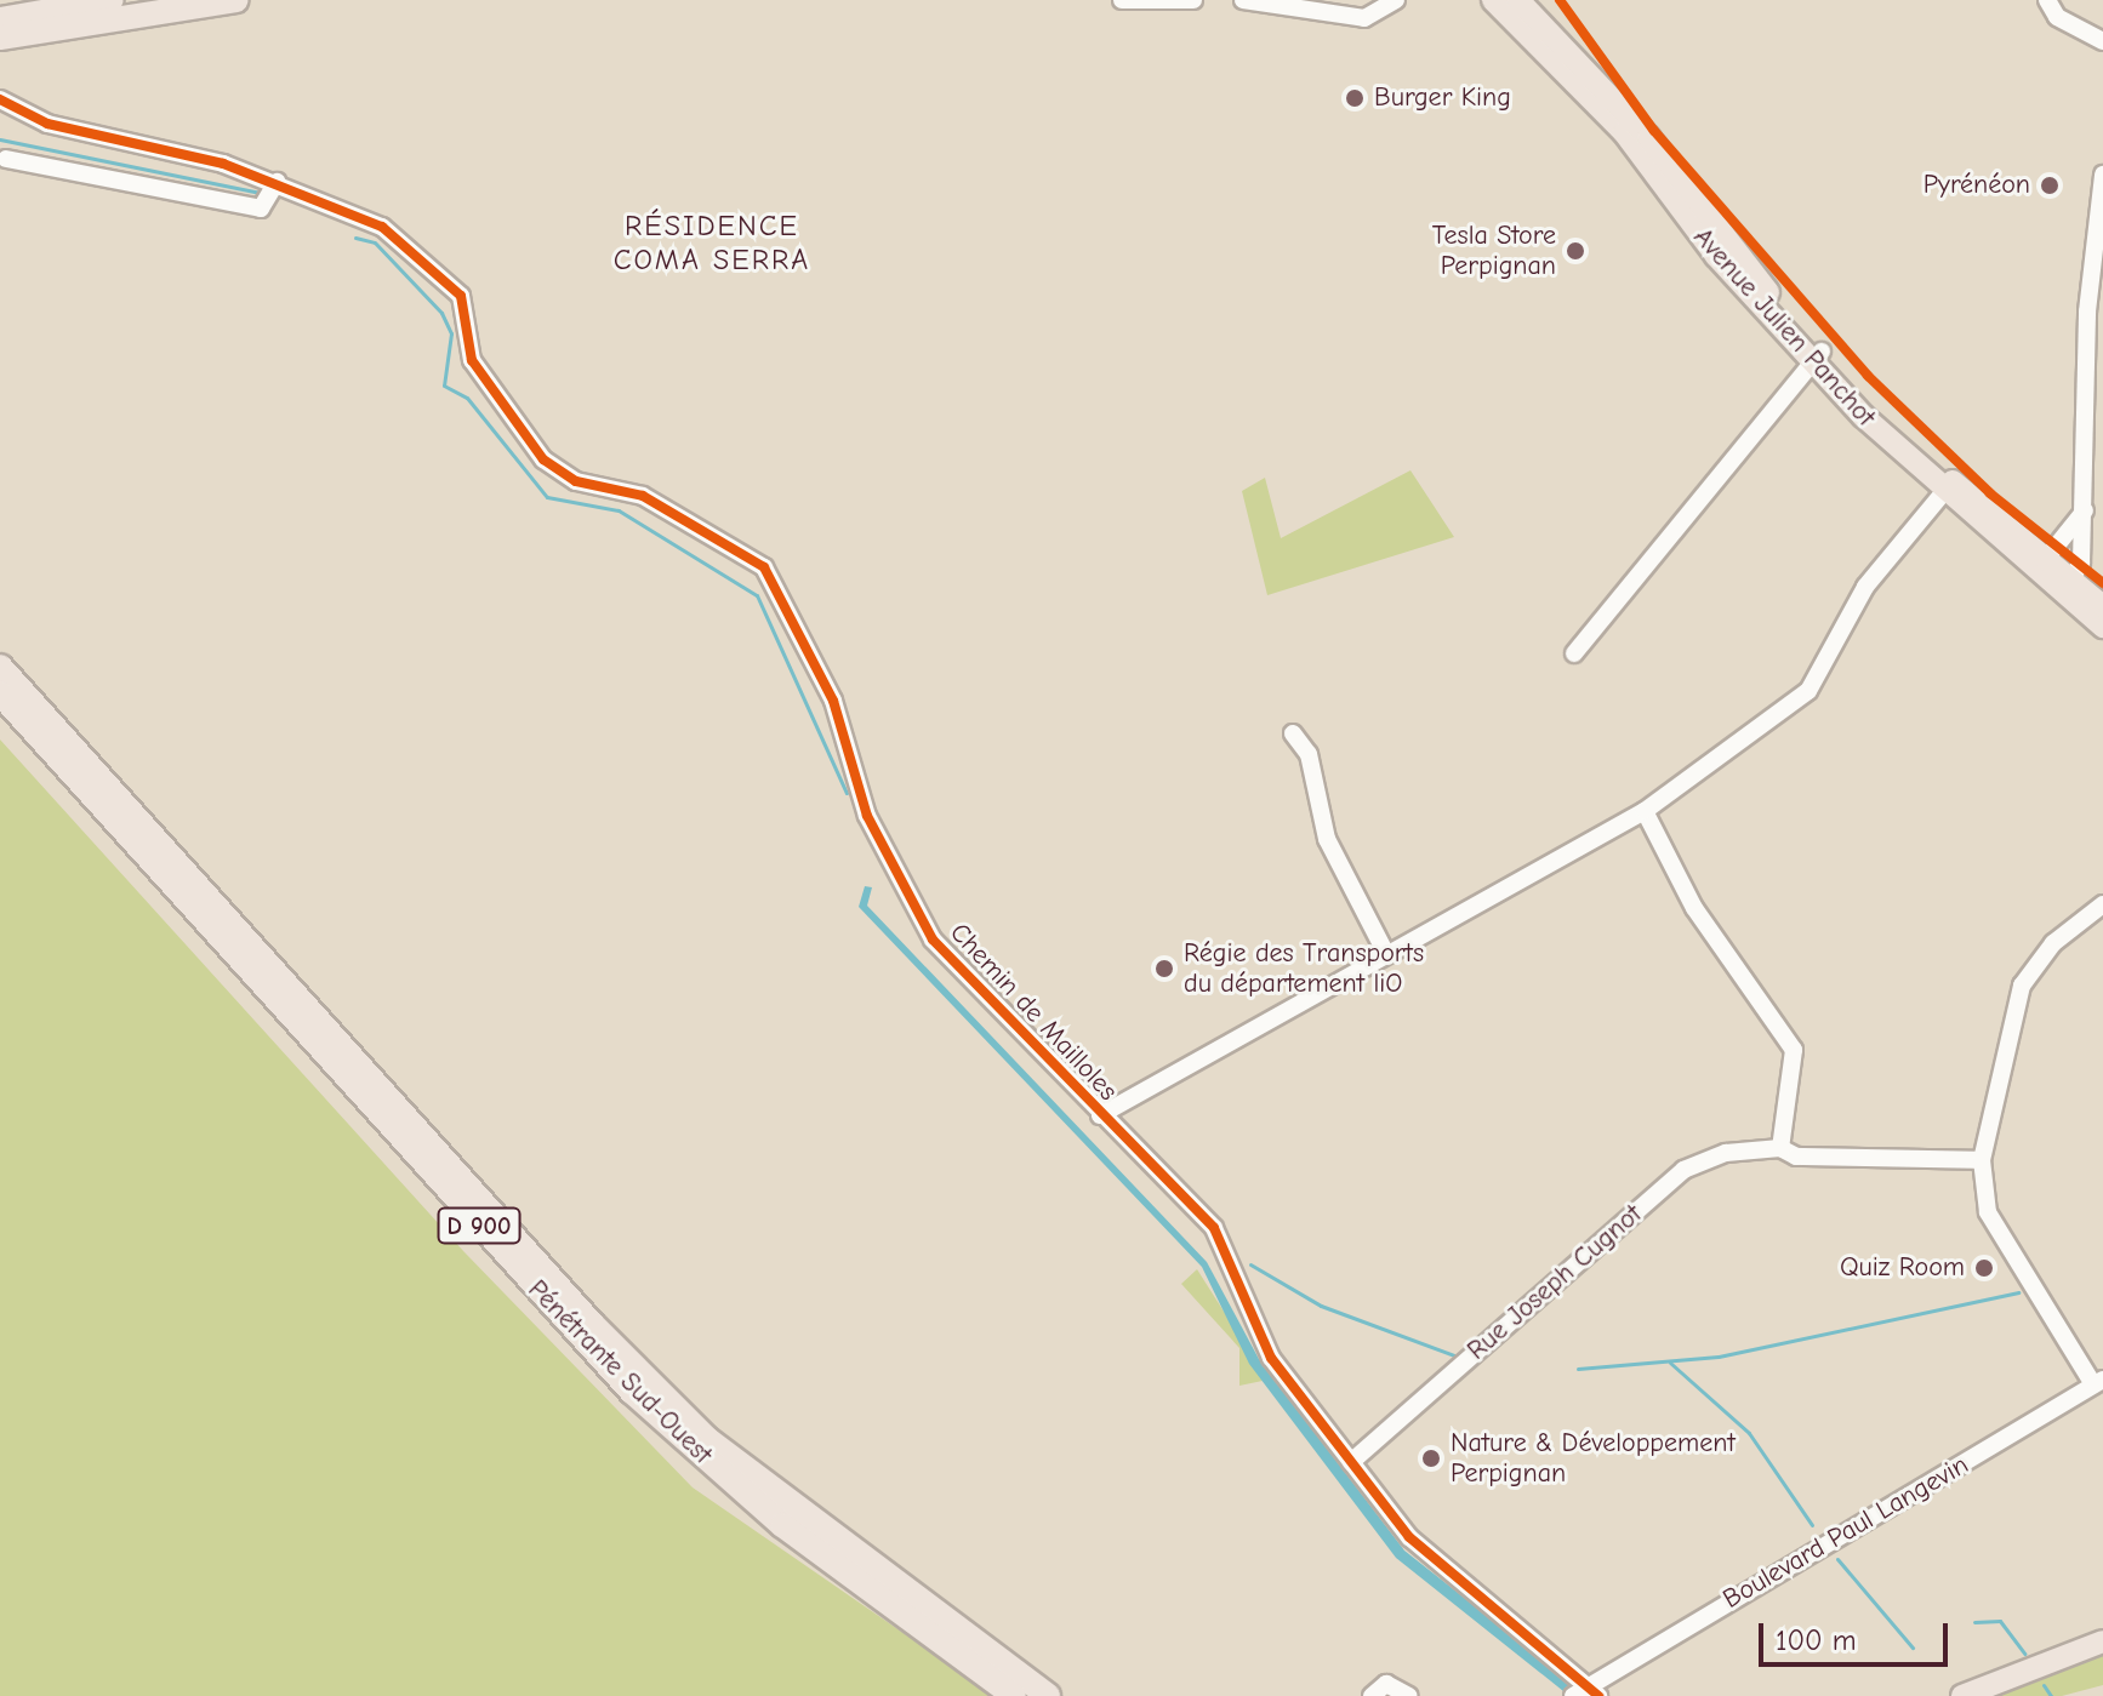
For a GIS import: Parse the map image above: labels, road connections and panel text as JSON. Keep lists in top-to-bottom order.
{
  "streets": {
    "highway": ["D 900", "Pénétrante Sud-Ouest"],
    "main road": ["Avenue Julien Panchot"],
    "street": ["Chemin de Mailloles", "Rue Joseph Cugnot", "Boulevard Paul Langevin"]
  },
  "crossings": [
    ["Chemin de Mailloles", "Rue Joseph Cugnot"],
    ["Chemin de Mailloles", "Boulevard Paul Langevin"]
  ],
  "districts": ["RÉSIDENCE COMA SERRA"],
  "places": [
    "Burger King",
    "Pyrénéon",
    "Tesla Store Perpignan",
    "Régie des Transports du département liO",
    "Quiz Room",
    "Nature & Développement Perpignan"
  ],
  "scale_bar": "100 m"
}
